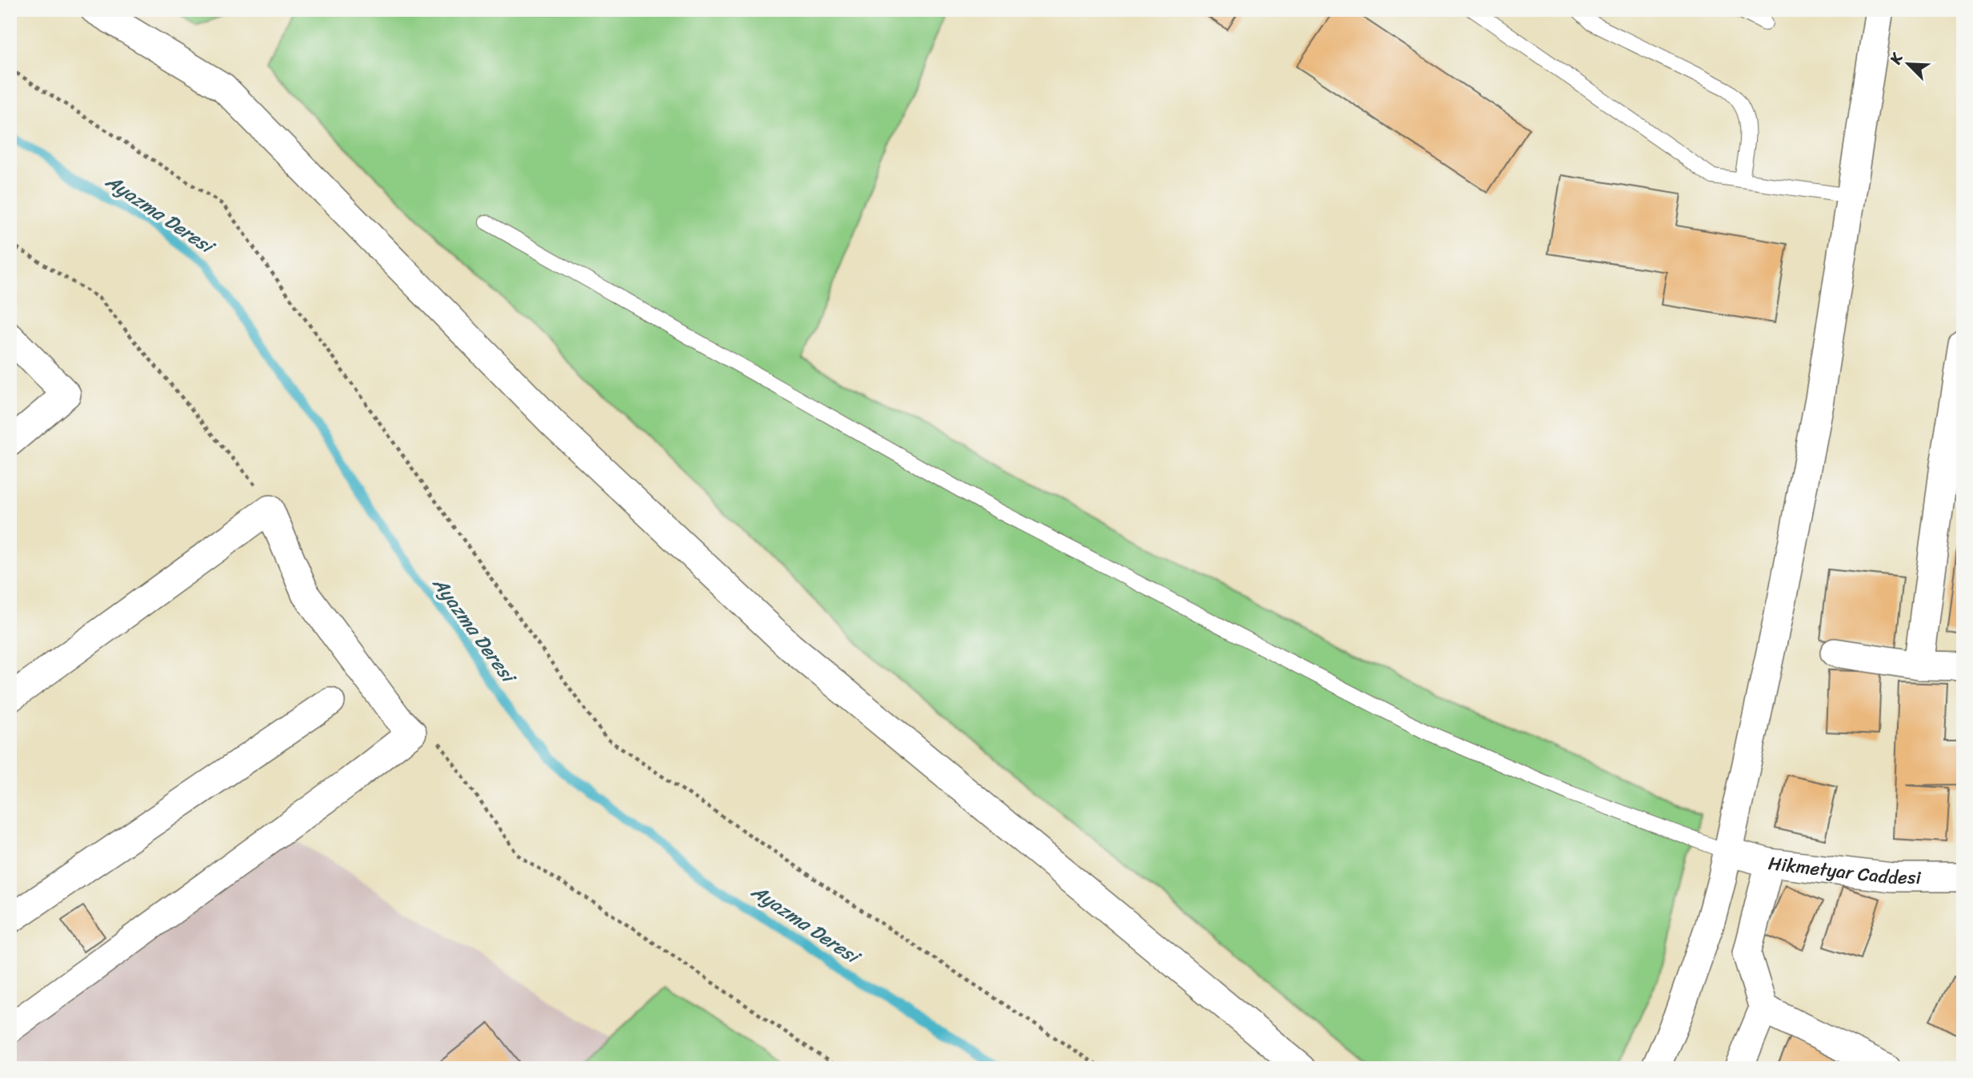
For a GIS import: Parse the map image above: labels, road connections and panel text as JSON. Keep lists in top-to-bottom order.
{
  "streets": {
    "street": ["Hikmetyar Caddesi"]
  },
  "water": ["Ayazma Deresi"],
  "north": "top left"
}
